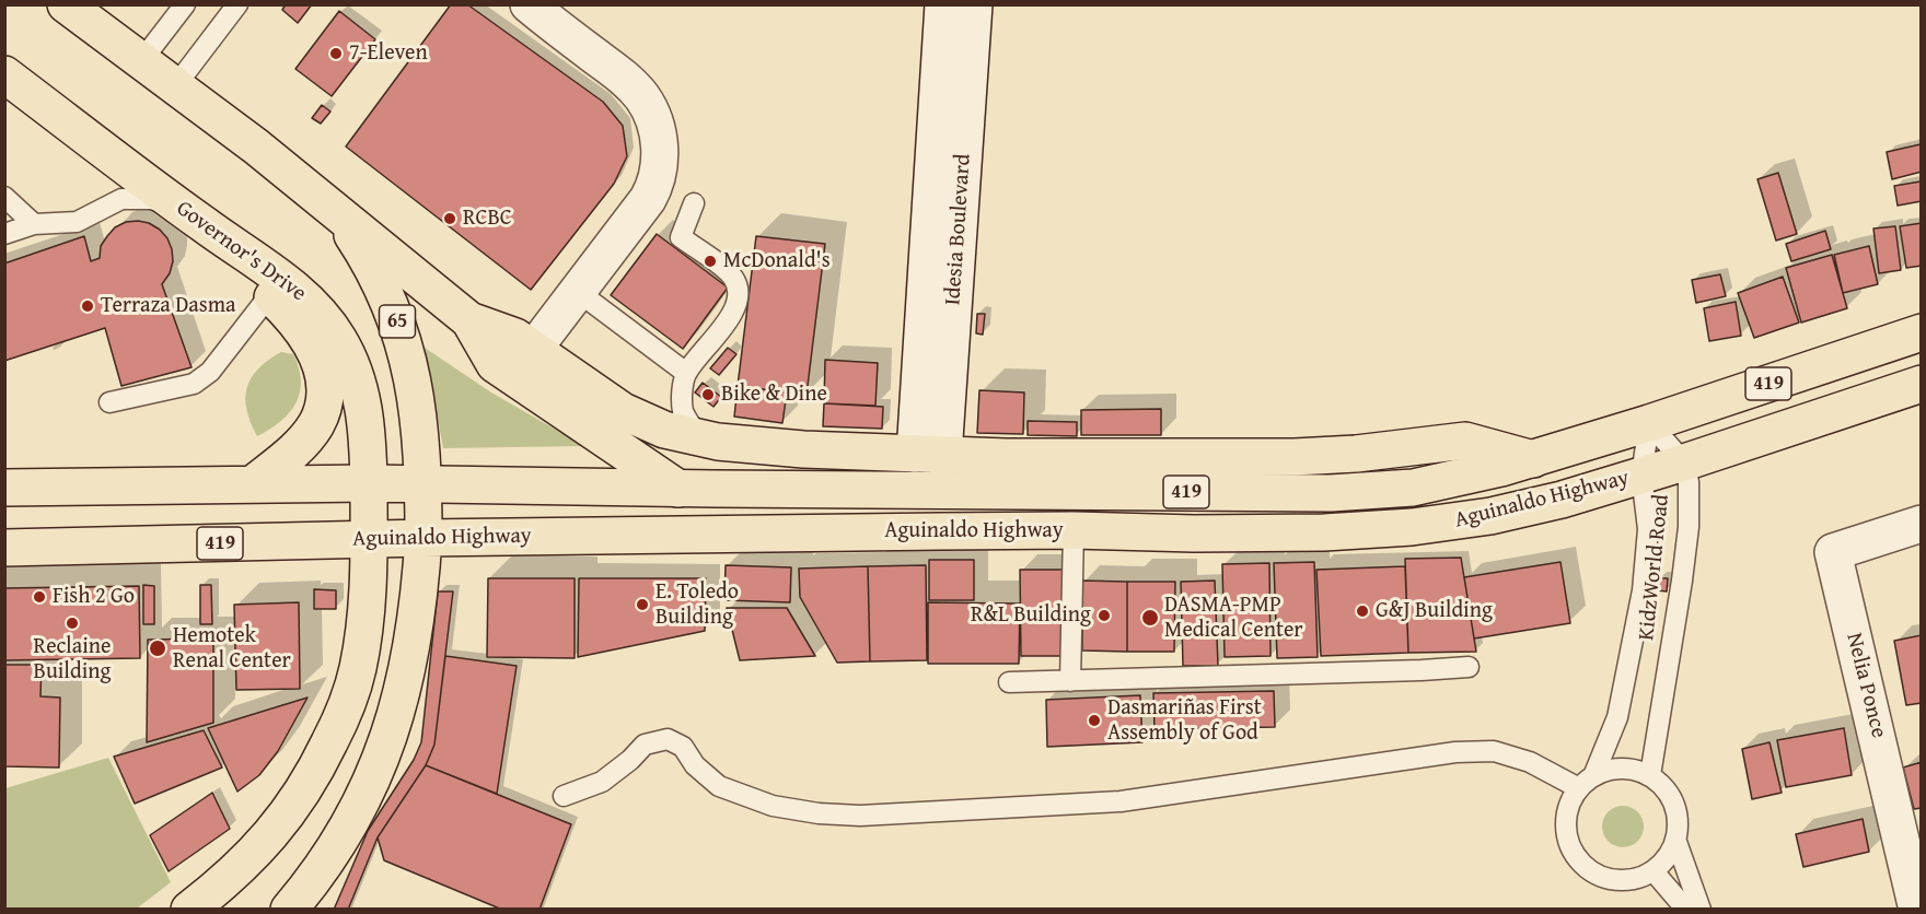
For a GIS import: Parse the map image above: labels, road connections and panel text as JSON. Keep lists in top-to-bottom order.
{
  "streets": {
    "main road": [
      "Governor's Drive",
      "65",
      "419",
      "Aguinaldo Highway"
    ],
    "street": ["Idesia Boulevard", "Nelia Ponce"],
    "lane": ["KidzWorld Road"]
  },
  "crossings": [
    ["Idesia Boulevard", "Aguinaldo Highway"],
    ["Governor's Drive", "Aguinaldo Highway"],
    ["65", "Aguinaldo Highway"],
    ["Aguinaldo Highway", "KidzWorld Road"]
  ],
  "places": [
    "7-Eleven",
    "RCBC",
    "McDonald's",
    "Terraza Dasma",
    "Bike & Dine",
    "Fish 2 Go",
    "E. Toledo Building",
    "G&J Building",
    "R&L Building",
    "DASMA-PMP Medical Center",
    "Reclaine Building",
    "Hemotek Renal Center",
    "Dasmariñas First Assembly of God"
  ]
}
